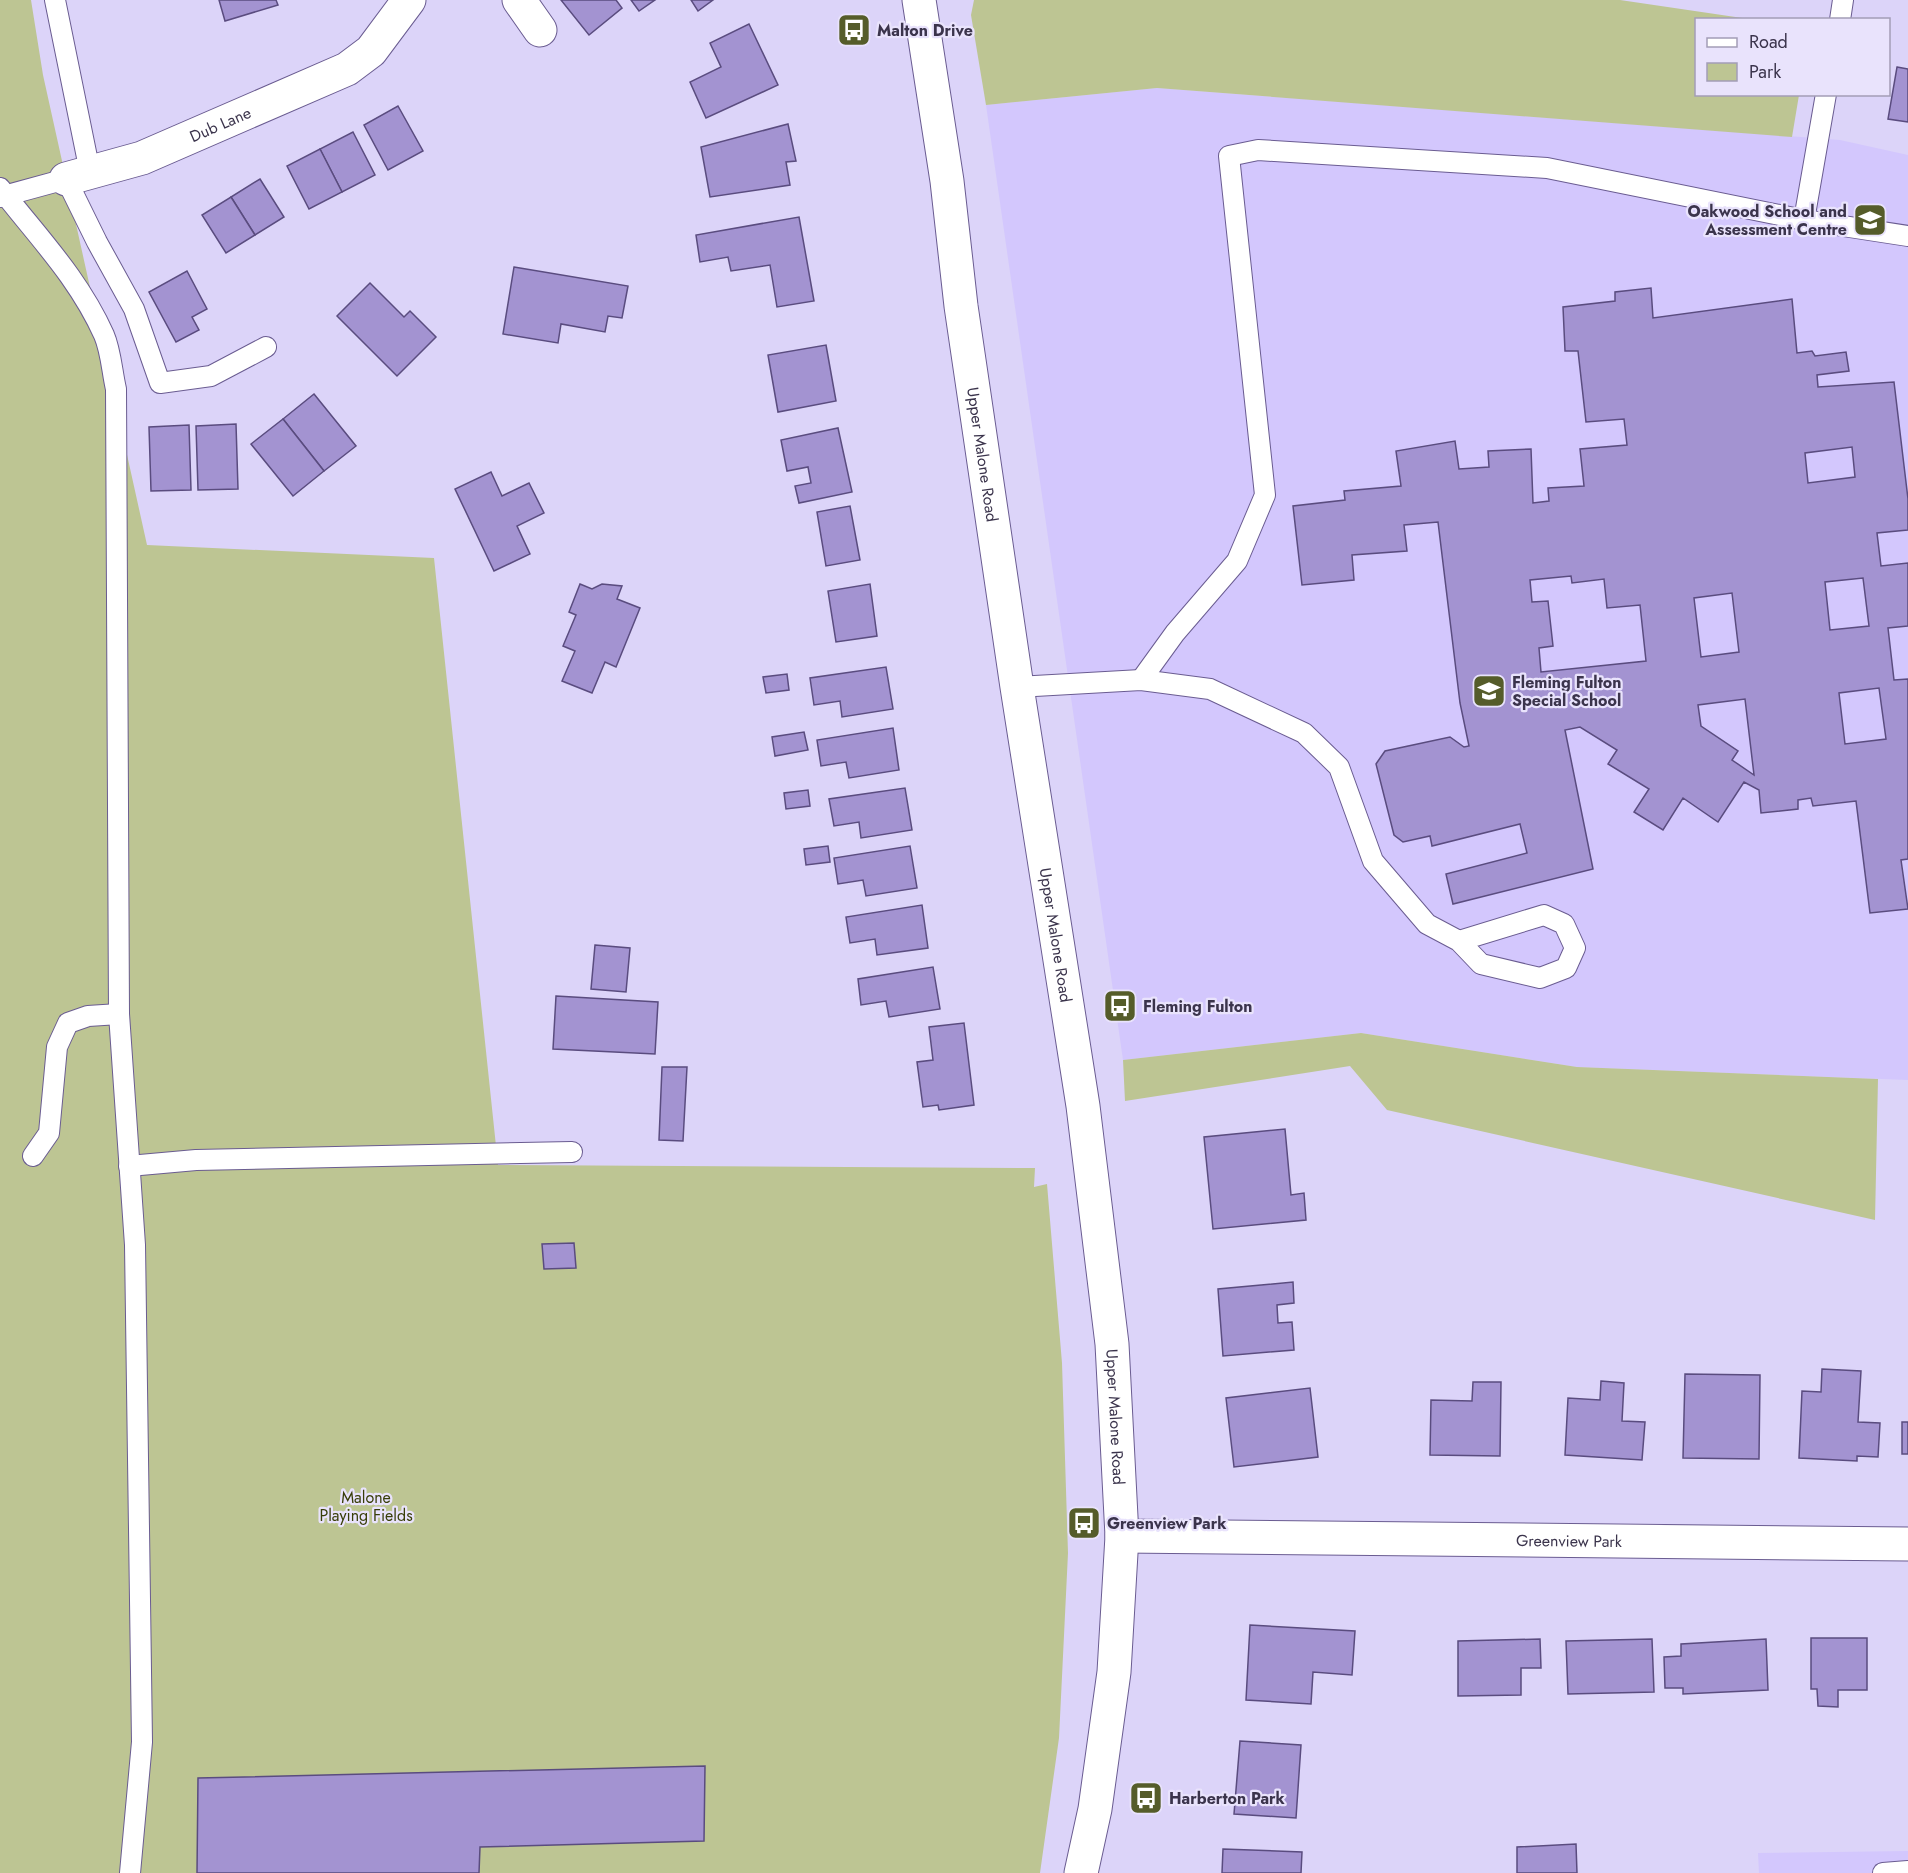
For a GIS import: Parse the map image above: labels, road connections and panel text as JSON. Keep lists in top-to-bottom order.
{
  "streets": {
    "main road": ["Dub Lane", "Upper Malone Road", "Greenview Park"]
  },
  "crossings": [
    ["Upper Malone Road", "Greenview Park"]
  ],
  "parks": ["Malone Playing Fields"],
  "places": {
    "bus stop": [
      "Malton Drive",
      "Fleming Fulton",
      "Greenview Park",
      "Harberton Park"
    ],
    "school or university": ["Oakwood School and Assessment Centre", "Fleming Fulton Special School"]
  },
  "legend": ["Road", "Park"]
}
